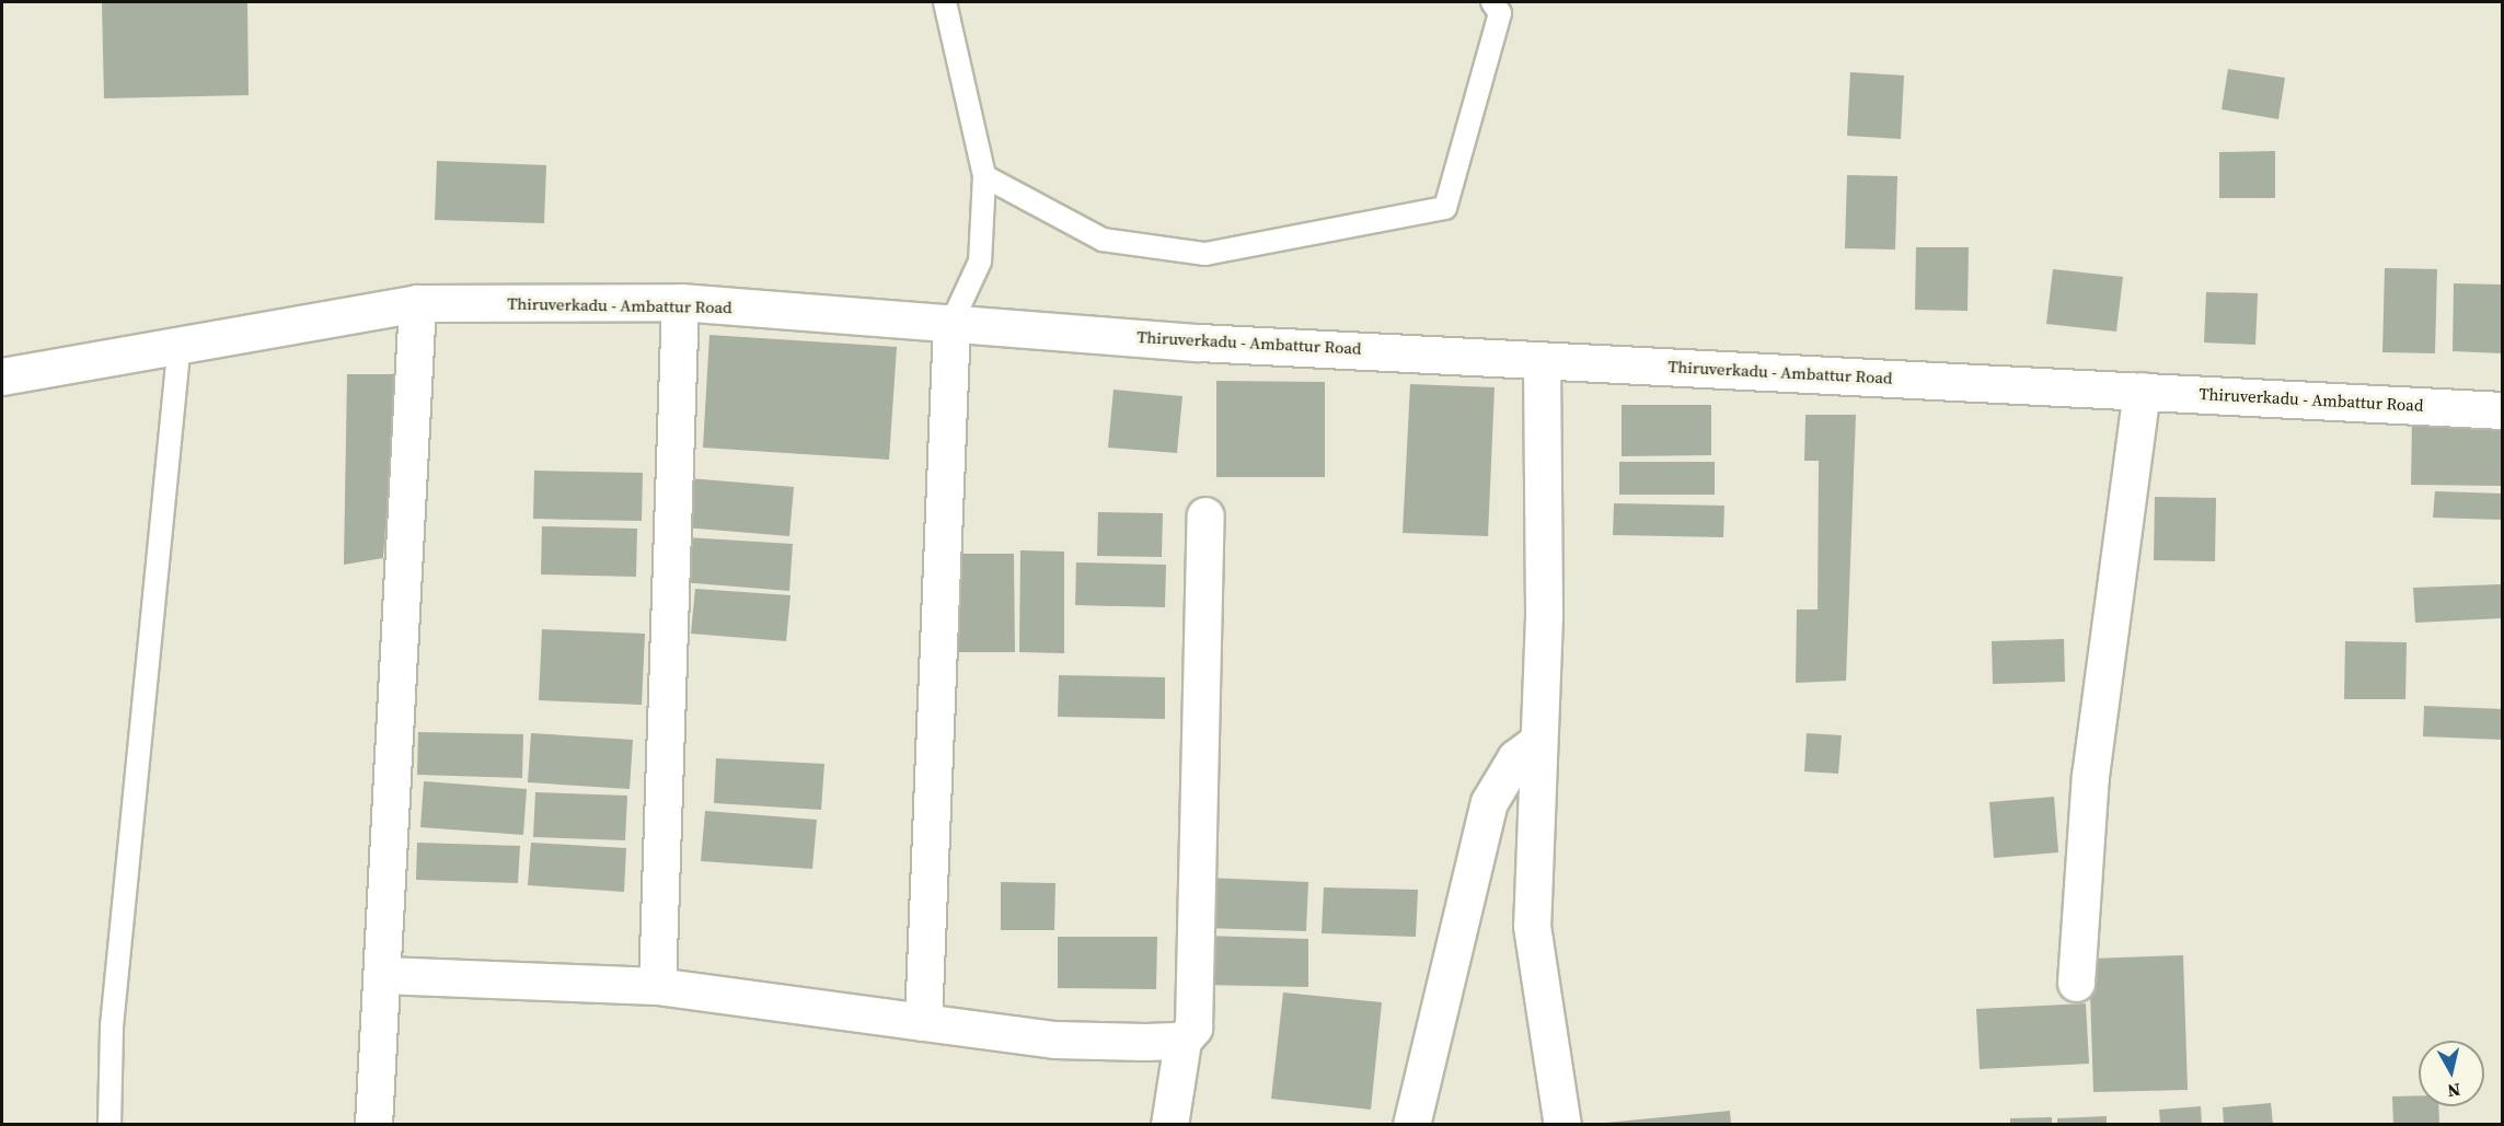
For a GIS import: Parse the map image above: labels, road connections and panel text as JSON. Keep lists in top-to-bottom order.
{
  "streets": {
    "street": ["Thiruverkadu - Ambattur Road"]
  },
  "north": "bottom"
}
